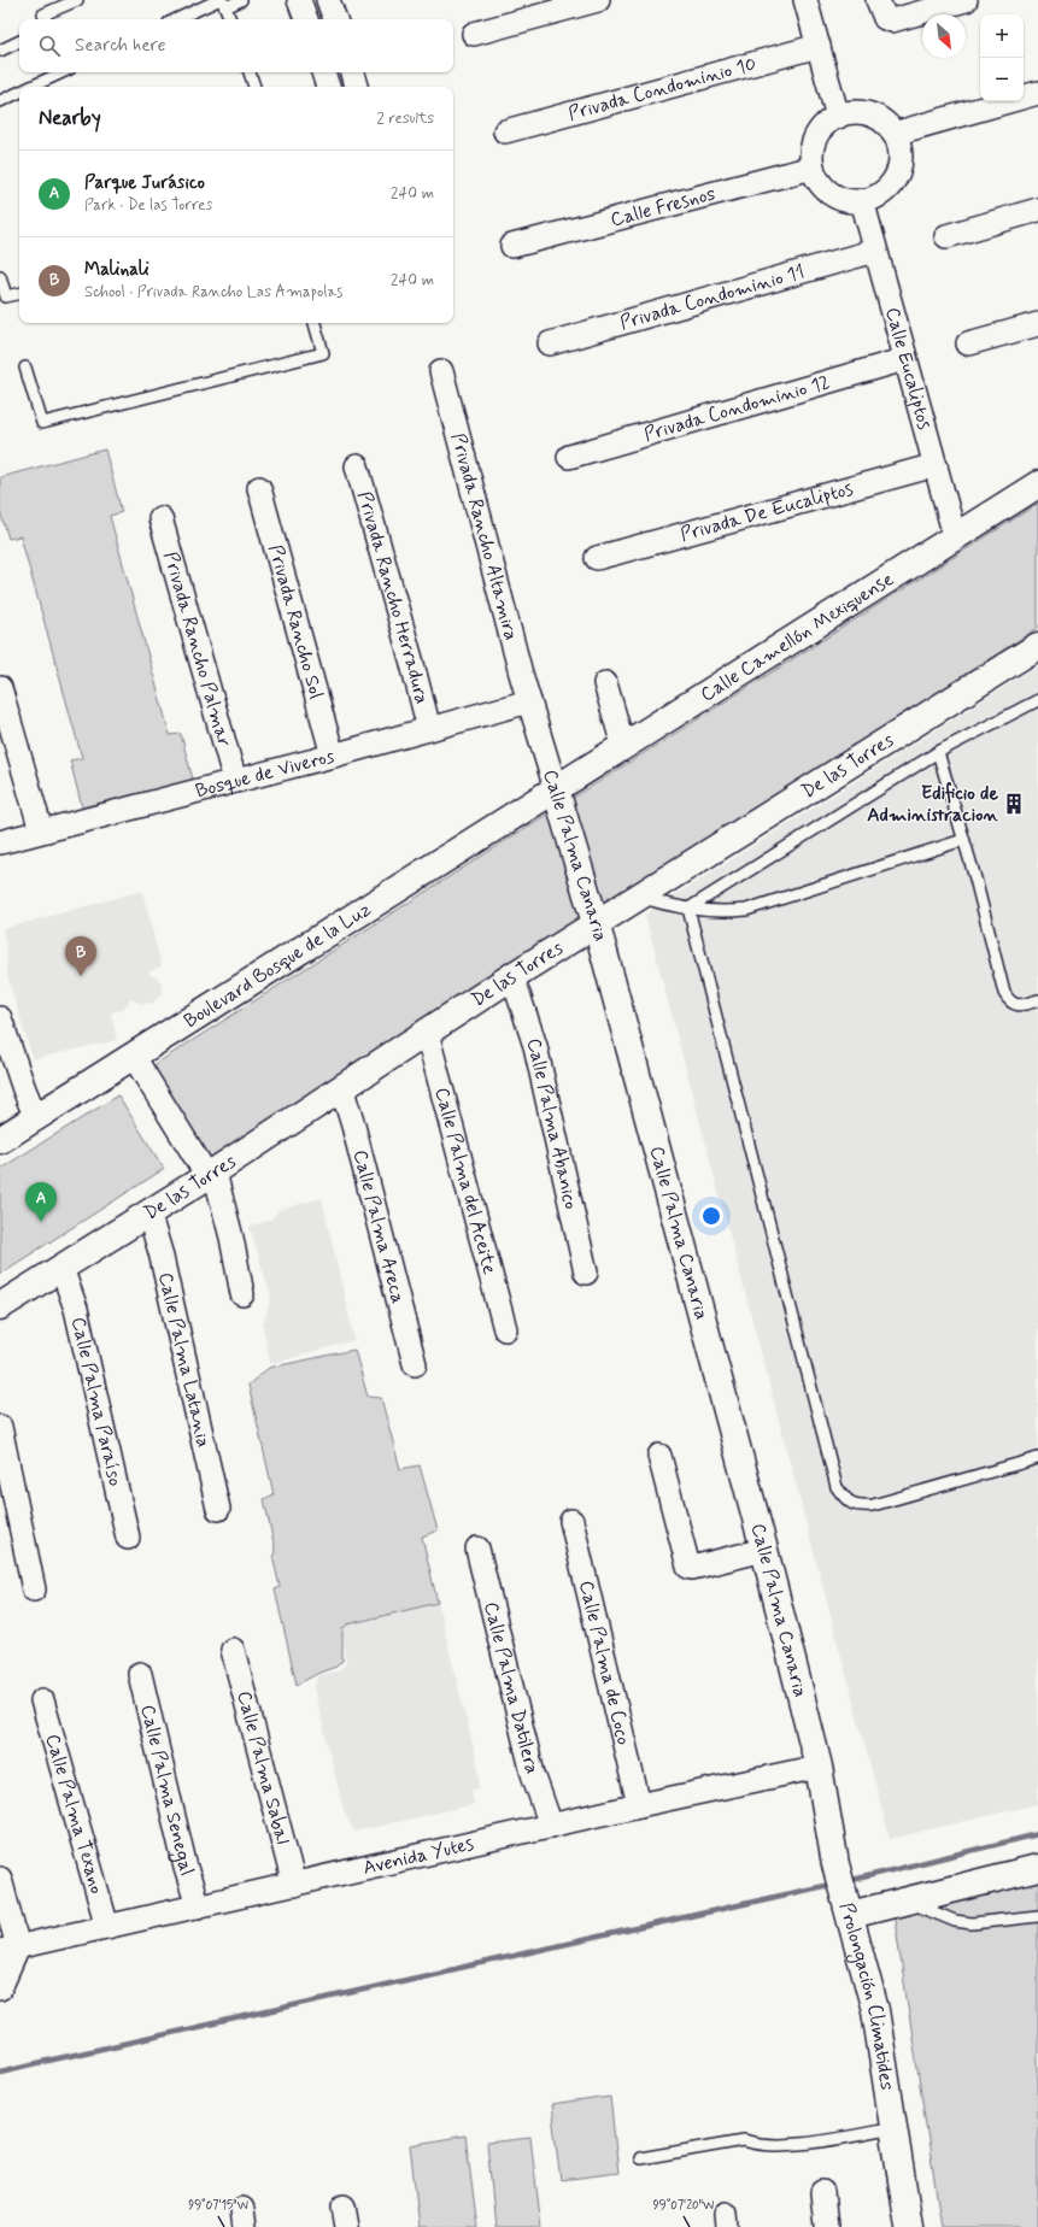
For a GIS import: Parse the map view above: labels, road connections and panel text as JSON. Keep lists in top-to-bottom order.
{
  "streets": {
    "main road": [
      "Calle Camellón Mexiquense",
      "De las Torres",
      "Calle Palma Canaria",
      "Boulevard Bosque de la Luz",
      "Prolongación Climatides"
    ],
    "street": [
      "Privada Condominio 10",
      "Calle Fresnos",
      "Privada Condominio 11",
      "Calle Eucaliptos",
      "Privada Condominio 12",
      "Privada De Eucaliptos",
      "Privada Rancho Altamira",
      "Privada Rancho Herradura",
      "Privada Rancho Sol",
      "Privada Rancho Palmar",
      "Bosque de Viveros",
      "Calle Palma Abanico",
      "Calle Palma del Aceite",
      "Calle Palma Areca",
      "Calle Palma Latania",
      "Calle Palma Paraíso",
      "Calle Palma de Coco",
      "Calle Palma Datilera",
      "Calle Palma Sabal",
      "Calle Palma Senegal",
      "Calle Palma Texano",
      "Avenida Yutes"
    ]
  },
  "crossings": [
    ["Calle Fresnos", "Calle Eucaliptos"],
    ["Privada Condominio 11", "Calle Eucaliptos"],
    ["Calle Eucaliptos", "Privada Condominio 12"],
    ["Calle Eucaliptos", "Privada De Eucaliptos"],
    ["Calle Eucaliptos", "Calle Camellón Mexiquense"],
    ["Privada Rancho Altamira", "Bosque de Viveros"],
    ["Privada Rancho Altamira", "Calle Palma Canaria"],
    ["Privada Rancho Herradura", "Bosque de Viveros"],
    ["Privada Rancho Sol", "Bosque de Viveros"],
    ["Calle Camellón Mexiquense", "Calle Palma Canaria"],
    ["Calle Camellón Mexiquense", "Boulevard Bosque de la Luz"],
    ["Privada Rancho Palmar", "Bosque de Viveros"],
    ["De las Torres", "Calle Palma Canaria"],
    ["De las Torres", "Calle Palma Abanico"],
    ["De las Torres", "Calle Palma del Aceite"],
    ["De las Torres", "Calle Palma Areca"],
    ["De las Torres", "Calle Palma Latania"],
    ["De las Torres", "Calle Palma Paraíso"],
    ["Bosque de Viveros", "Calle Palma Canaria"],
    ["Calle Palma Canaria", "Boulevard Bosque de la Luz"],
    ["Calle Palma Canaria", "Avenida Yutes"],
    ["Calle Palma Canaria", "Prolongación Climatides"],
    ["Calle Palma de Coco", "Avenida Yutes"],
    ["Calle Palma Datilera", "Avenida Yutes"],
    ["Calle Palma Sabal", "Avenida Yutes"],
    ["Calle Palma Senegal", "Avenida Yutes"],
    ["Calle Palma Texano", "Avenida Yutes"],
    ["Avenida Yutes", "Prolongación Climatides"]
  ],
  "places": {
    "building": ["Edificio de Administracion"]
  },
  "north": "bottom right",
  "page": {
    "map_buttons": ["+", "−"],
    "search": "Search here",
    "heading": ["Nearby", "2 results"],
    "list": [
      {
        "mark": "A",
        "name": "Parque Jurásico",
        "note": "Park · De las Torres",
        "value": "240 m"
      },
      {
        "mark": "B",
        "name": "Malinali",
        "note": "School · Privada Rancho Las Amapolas",
        "value": "240 m"
      }
    ],
    "pins": ["B", "A"]
  },
  "coordinates": ["99°07'15\"W", "99°07'20\"W"]
}
